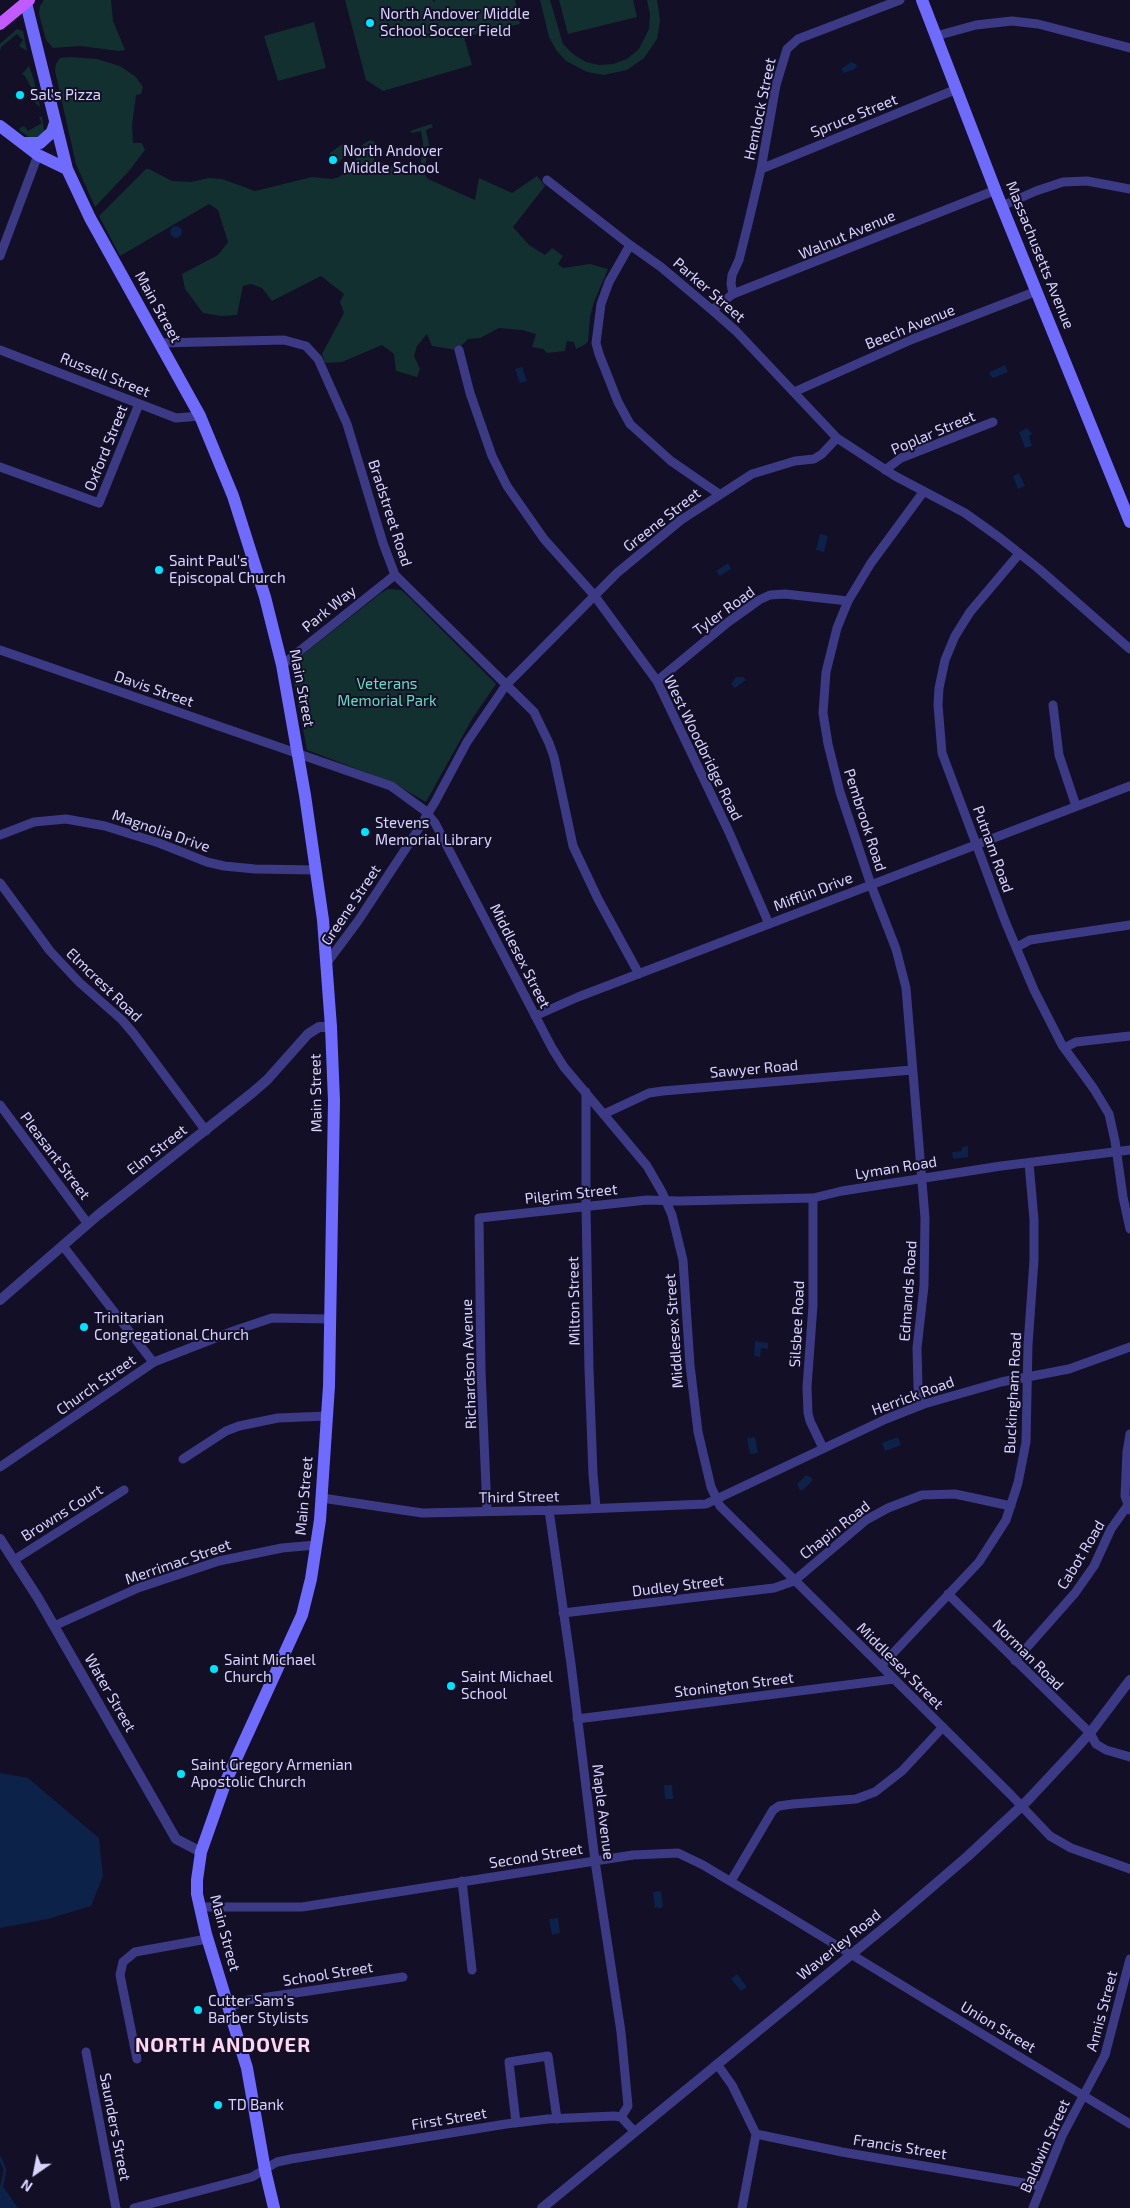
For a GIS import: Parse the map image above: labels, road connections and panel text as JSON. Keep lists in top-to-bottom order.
{
  "streets": {
    "main road": ["Massachusetts Avenue", "Main Street"],
    "street": [
      "Hemlock Street",
      "Spruce Street",
      "Walnut Avenue",
      "Parker Street",
      "Beech Avenue",
      "Russell Street",
      "Poplar Street",
      "Oxford Street",
      "Bradstreet Road",
      "Greene Street",
      "Park Way",
      "Tyler Road",
      "Davis Street",
      "West Woodbridge Road",
      "Pembrook Road",
      "Magnolia Drive",
      "Putnam Road",
      "Mifflin Drive",
      "Middlesex Street",
      "Elmcrest Road",
      "Sawyer Road",
      "Elm Street",
      "Pleasant Street",
      "Lyman Road",
      "Pilgrim Street",
      "Edmands Road",
      "Milton Street",
      "Silsbee Road",
      "Richardson Avenue",
      "Church Street",
      "Buckingham Road",
      "Herrick Road",
      "Third Street",
      "Browns Court",
      "Chapin Road",
      "Cabot Road",
      "Merrimac Street",
      "Dudley Street",
      "Norman Road",
      "Stonington Street",
      "Water Street",
      "Maple Avenue",
      "Second Street",
      "Waverley Road",
      "School Street",
      "Annis Street",
      "Union Street",
      "First Street",
      "Saunders Street",
      "Baldwin Street",
      "Francis Street"
    ]
  },
  "crossings": [
    ["Hemlock Street", "Spruce Street"],
    ["Hemlock Street", "Walnut Avenue"],
    ["Spruce Street", "Massachusetts Avenue"],
    ["Walnut Avenue", "Massachusetts Avenue"],
    ["Walnut Avenue", "Parker Street"],
    ["Massachusetts Avenue", "Beech Avenue"],
    ["Parker Street", "Beech Avenue"],
    ["Parker Street", "Greene Street"],
    ["Main Street", "Russell Street"],
    ["Main Street", "Bradstreet Road"],
    ["Main Street", "Greene Street"],
    ["Main Street", "Park Way"],
    ["Main Street", "Davis Street"],
    ["Main Street", "Magnolia Drive"],
    ["Main Street", "Middlesex Street"],
    ["Main Street", "Elm Street"],
    ["Main Street", "Church Street"],
    ["Main Street", "Third Street"],
    ["Main Street", "Merrimac Street"],
    ["Main Street", "Water Street"],
    ["Main Street", "Second Street"],
    ["Main Street", "School Street"],
    ["Main Street", "First Street"],
    ["Russell Street", "Oxford Street"],
    ["Bradstreet Road", "Greene Street"],
    ["Bradstreet Road", "Park Way"],
    ["Bradstreet Road", "Mifflin Drive"],
    ["Greene Street", "West Woodbridge Road"],
    ["Greene Street", "Middlesex Street"],
    ["Tyler Road", "West Woodbridge Road"],
    ["Tyler Road", "Pembrook Road"],
    ["Davis Street", "Middlesex Street"],
    ["West Woodbridge Road", "Mifflin Drive"],
    ["Pembrook Road", "Mifflin Drive"],
    ["Pembrook Road", "Sawyer Road"],
    ["Pembrook Road", "Lyman Road"],
    ["Pembrook Road", "Edmands Road"],
    ["Putnam Road", "Mifflin Drive"],
    ["Putnam Road", "Lyman Road"],
    ["Mifflin Drive", "Middlesex Street"],
    ["Middlesex Street", "Sawyer Road"],
    ["Middlesex Street", "Lyman Road"],
    ["Middlesex Street", "Pilgrim Street"],
    ["Middlesex Street", "Milton Street"],
    ["Middlesex Street", "Buckingham Road"],
    ["Middlesex Street", "Herrick Road"],
    ["Middlesex Street", "Third Street"],
    ["Middlesex Street", "Chapin Road"],
    ["Middlesex Street", "Dudley Street"],
    ["Middlesex Street", "Stonington Street"],
    ["Middlesex Street", "Waverley Road"],
    ["Elmcrest Road", "Elm Street"],
    ["Elm Street", "Pleasant Street"],
    ["Lyman Road", "Pilgrim Street"],
    ["Lyman Road", "Edmands Road"],
    ["Lyman Road", "Silsbee Road"],
    ["Lyman Road", "Buckingham Road"],
    ["Pilgrim Street", "Milton Street"],
    ["Pilgrim Street", "Richardson Avenue"],
    ["Edmands Road", "Herrick Road"],
    ["Milton Street", "Third Street"],
    ["Silsbee Road", "Herrick Road"],
    ["Richardson Avenue", "Third Street"],
    ["Buckingham Road", "Herrick Road"],
    ["Buckingham Road", "Chapin Road"],
    ["Buckingham Road", "Norman Road"],
    ["Herrick Road", "Third Street"],
    ["Third Street", "Maple Avenue"],
    ["Browns Court", "Water Street"],
    ["Chapin Road", "Dudley Street"],
    ["Cabot Road", "Norman Road"],
    ["Merrimac Street", "Water Street"],
    ["Dudley Street", "Maple Avenue"],
    ["Norman Road", "Waverley Road"],
    ["Stonington Street", "Maple Avenue"],
    ["Maple Avenue", "Second Street"],
    ["Maple Avenue", "First Street"],
    ["Second Street", "Waverley Road"],
    ["Second Street", "Union Street"],
    ["Waverley Road", "Union Street"],
    ["Annis Street", "Union Street"],
    ["Annis Street", "Baldwin Street"],
    ["Union Street", "Baldwin Street"],
    ["Baldwin Street", "Francis Street"]
  ],
  "districts": ["NORTH ANDOVER"],
  "parks": ["Veterans Memorial Park"],
  "places": [
    "North Andover Middle School Soccer Field",
    "Sal's Pizza",
    "North Andover Middle School",
    "Saint Paul's Episcopal Church",
    "Stevens Memorial Library",
    "Trinitarian Congregational Church",
    "Saint Michael Church",
    "Saint Michael School",
    "Saint Gregory Armenian Apostolic Church",
    "Cutter Sam's Barber Stylists",
    "TD Bank"
  ],
  "north": "bottom left"
}
